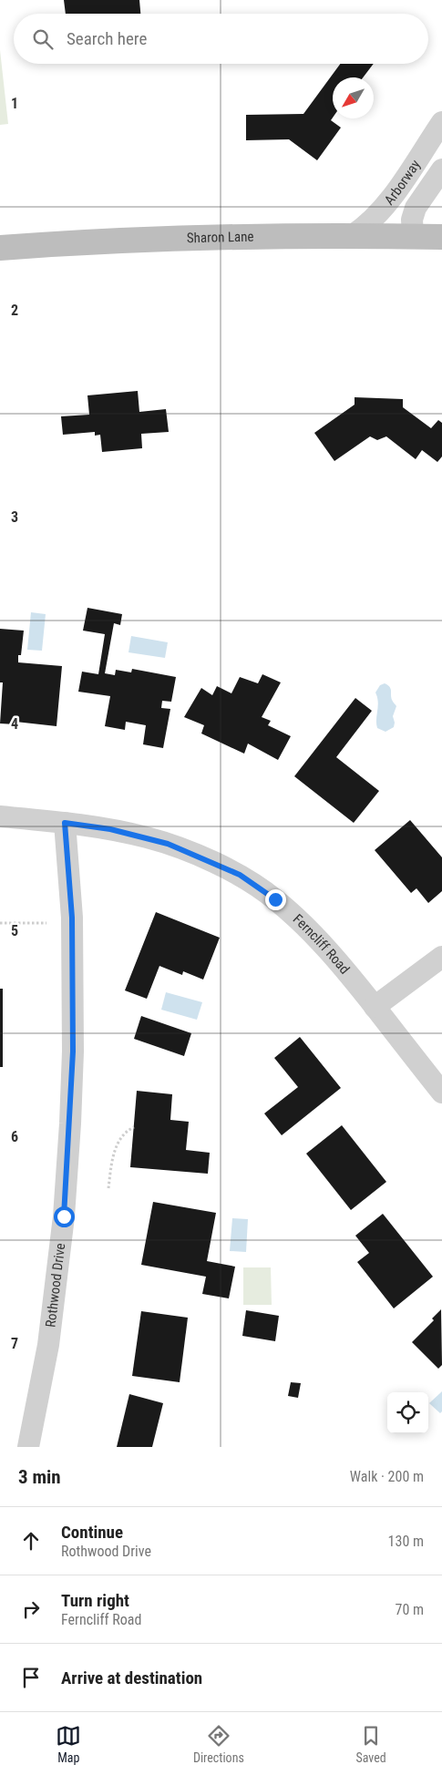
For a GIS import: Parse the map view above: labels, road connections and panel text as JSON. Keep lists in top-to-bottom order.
{
  "streets": {
    "main road": ["Sharon Lane"],
    "street": ["Arborway", "Ferncliff Road", "Rothwood Drive"]
  },
  "crossings": [
    ["Arborway", "Sharon Lane"],
    ["Ferncliff Road", "Rothwood Drive"]
  ],
  "north": "bottom left",
  "page": {
    "search": "Search here",
    "heading": ["3 min", "Walk · 200 m"],
    "list": [
      ["Continue", "Rothwood Drive", "130 m"],
      ["Turn right", "Ferncliff Road", "70 m"],
      "Arrive at destination"
    ],
    "nav": ["Map", "Directions", "Saved"]
  },
  "grid": {
    "rows": [
      "1",
      "2",
      "3",
      "4",
      "5",
      "6",
      "7"
    ]
  }
}
